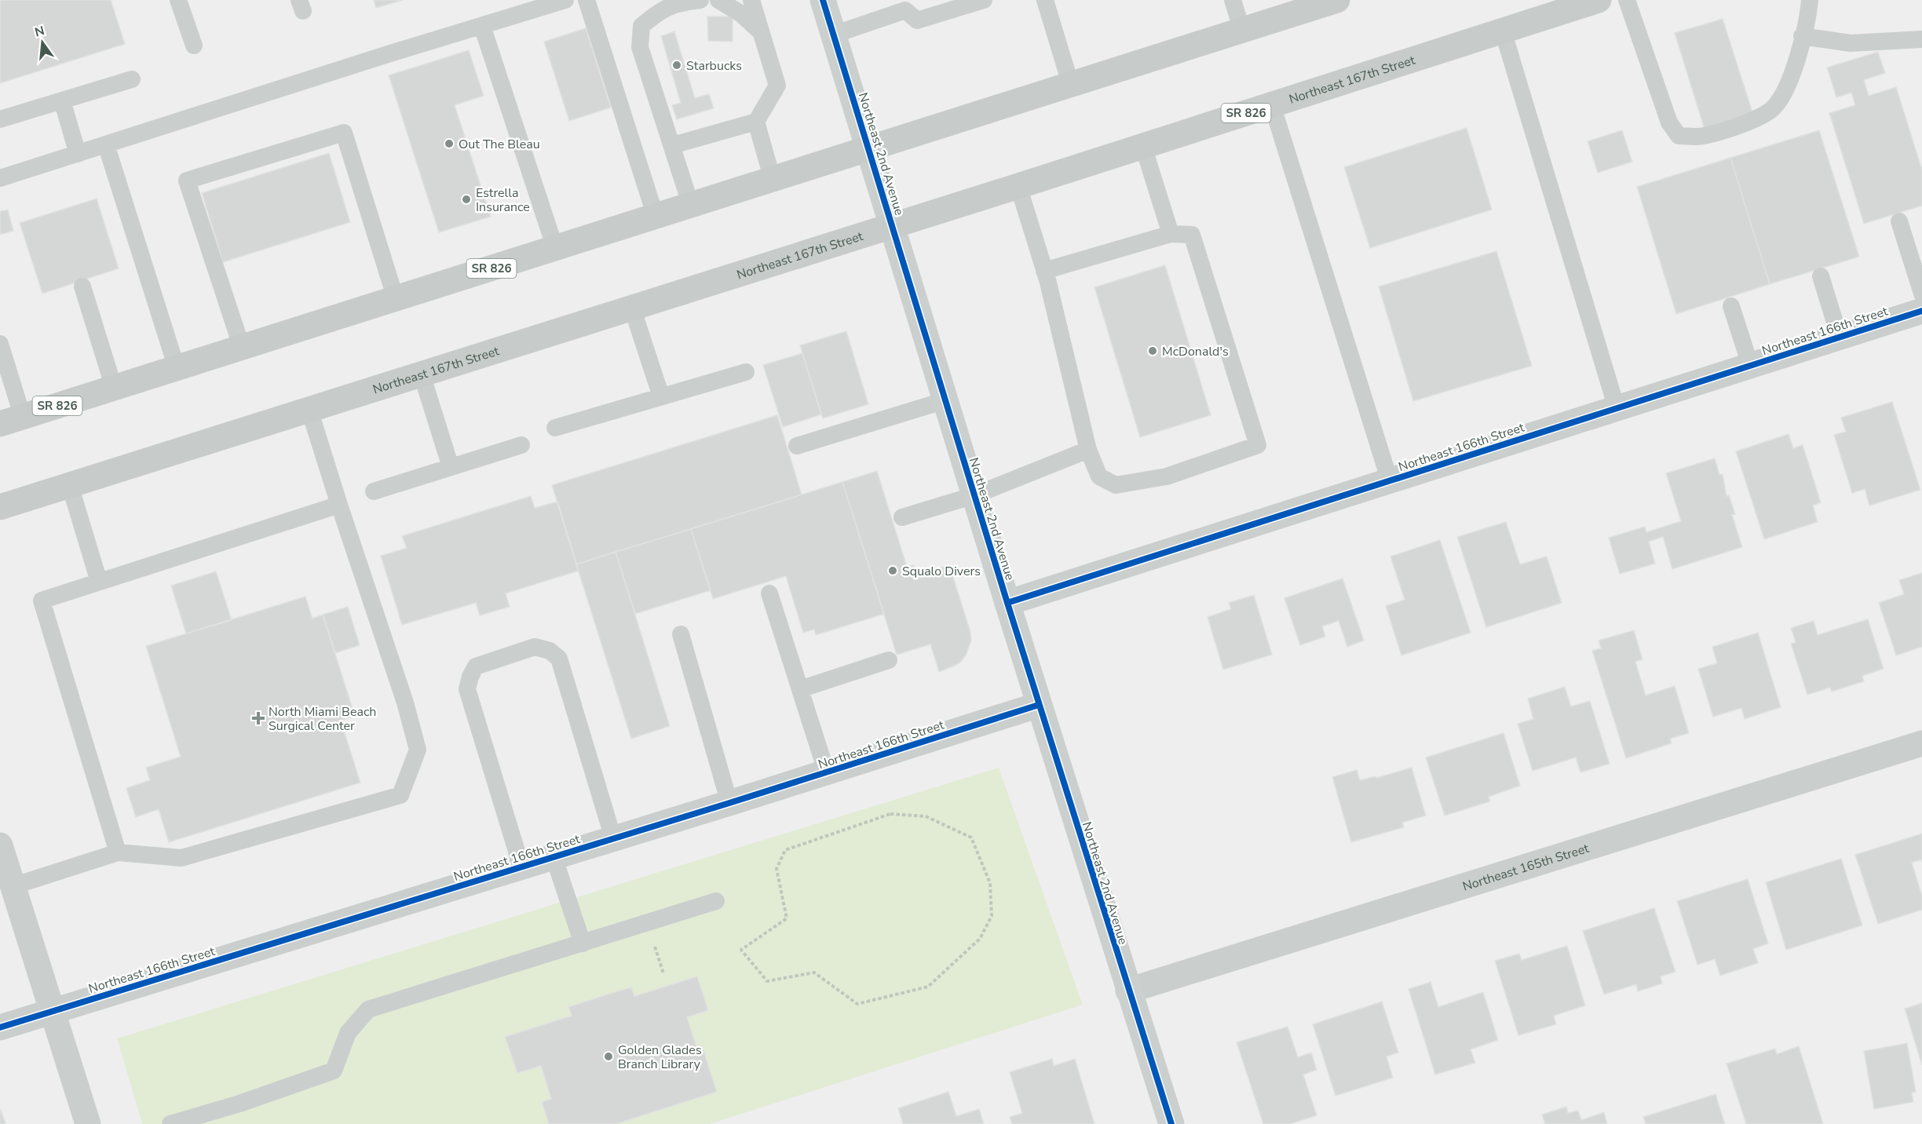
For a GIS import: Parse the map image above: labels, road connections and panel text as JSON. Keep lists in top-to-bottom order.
{
  "streets": {
    "main road": ["Northeast 167th Street", "SR 826"],
    "street": ["Northeast 2nd Avenue", "Northeast 166th Street", "Northeast 165th Street"]
  },
  "crossings": [
    ["Northeast 167th Street", "Northeast 2nd Avenue"],
    ["SR 826", "Northeast 2nd Avenue"],
    ["Northeast 2nd Avenue", "Northeast 166th Street"],
    ["Northeast 2nd Avenue", "Northeast 165th Street"]
  ],
  "places": {
    "other": [
      "Starbucks",
      "Out The Bleau",
      "Estrella Insurance",
      "McDonald's",
      "Squalo Divers",
      "Golden Glades Branch Library"
    ],
    "health": ["North Miami Beach Surgical Center"]
  },
  "north": "top"
}
